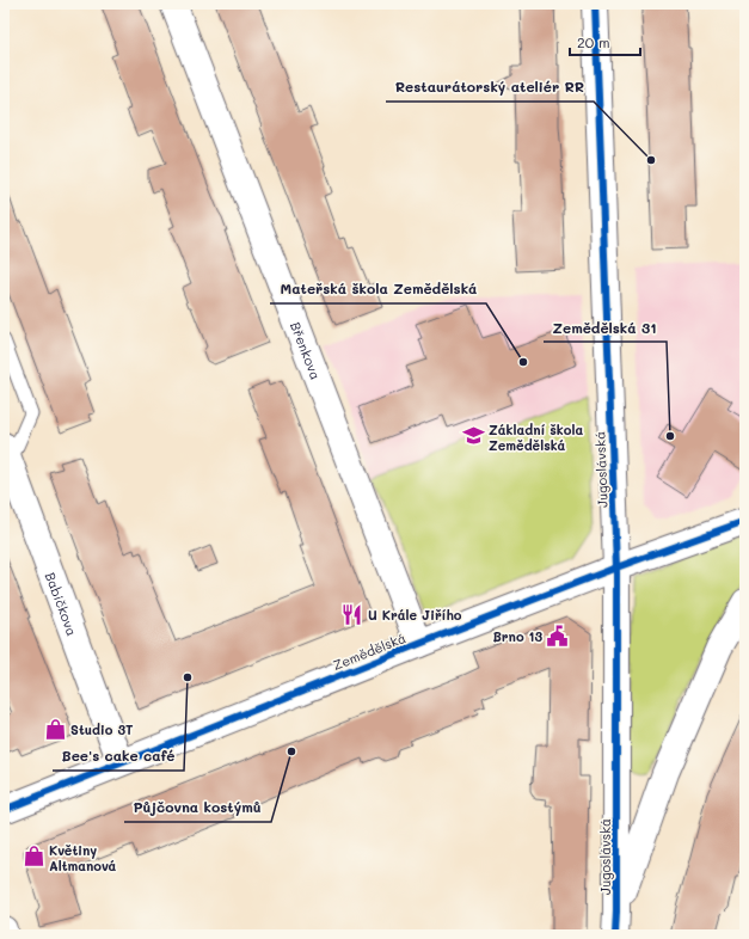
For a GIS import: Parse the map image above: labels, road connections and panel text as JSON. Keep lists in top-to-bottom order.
{
  "streets": {
    "street": [
      "Břenkova",
      "Jugoslávská",
      "Babičkova",
      "Zemědělská"
    ]
  },
  "crossings": [
    ["Břenkova", "Zemědělská"],
    ["Jugoslávská", "Zemědělská"],
    ["Babičkova", "Zemědělská"]
  ],
  "places": {
    "other": [
      "Restaurátorský ateliér RR",
      "Mateřská škola Zemědělská",
      "Zemědělská 31",
      "Bee's cake café",
      "Půjčovna kostýmů"
    ],
    "school or university": ["Základní škola Zemědělská"],
    "restaurant": ["U Krále Jiřího"],
    "public building": ["Brno 13"],
    "shop": ["Studio 3T", "Květiny Altmanová"]
  },
  "scale_bar": "20 m"
}
